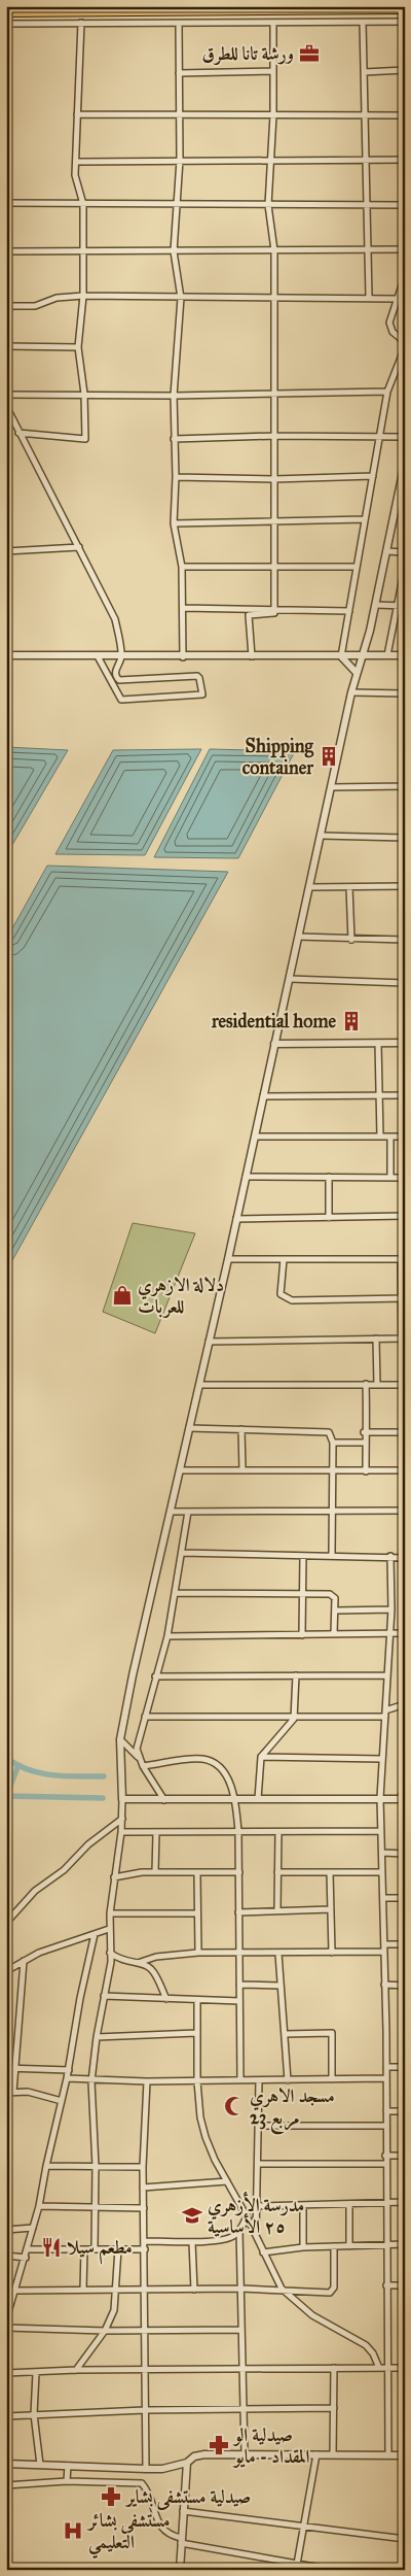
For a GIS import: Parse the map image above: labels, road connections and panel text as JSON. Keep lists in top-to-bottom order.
{
  "places": {
    "office": ["ورشة تانا للطرق"],
    "building": ["Shipping container", "residential home"],
    "shop": ["دلالة الازهري للعربات"],
    "mosque": ["مسجد الاهري مربع 23"],
    "school or university": ["مدرسة الأزهري ٢٥ الأساسية"],
    "restaurant": ["مطعم سيلا"],
    "pharmacy": ["صيدلية الو المقداد - مايو", "صيدلية مستشفى بشاير"],
    "hospital": ["مستشفى بشائر التعليمي"]
  }
}
